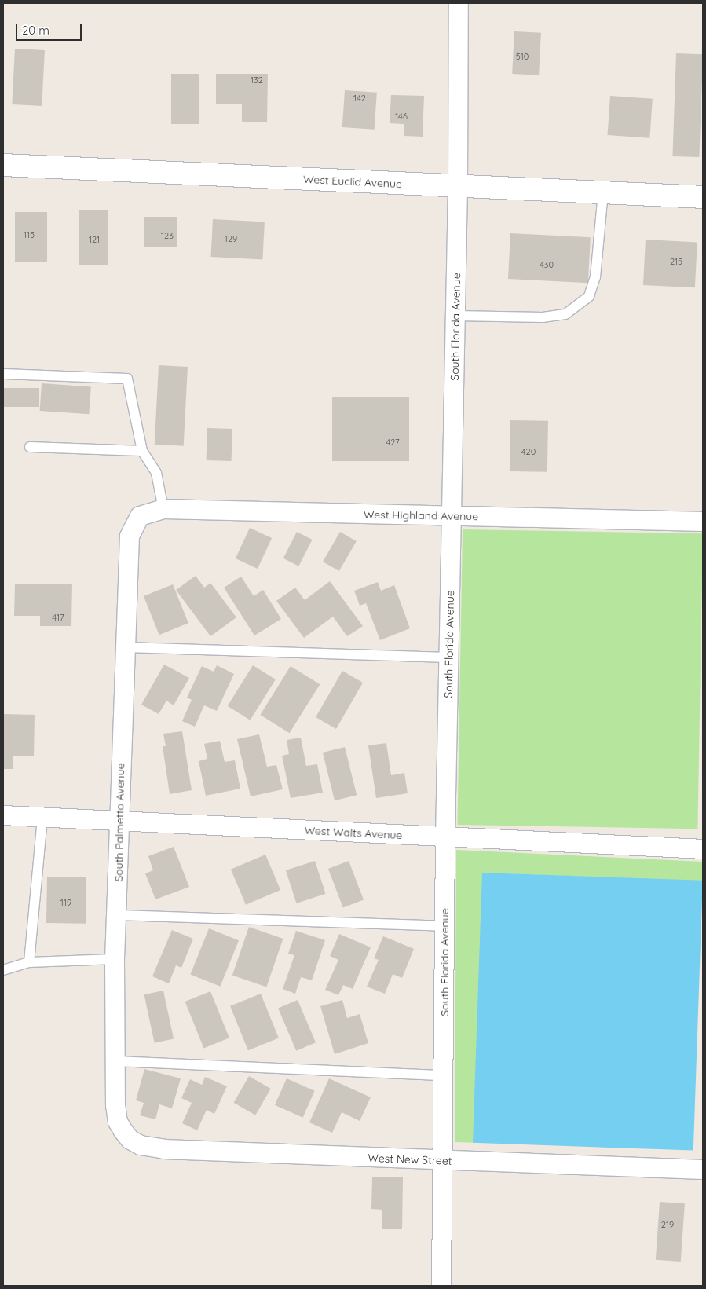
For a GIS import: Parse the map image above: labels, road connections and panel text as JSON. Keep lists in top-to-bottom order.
{
  "streets": {
    "street": [
      "West Euclid Avenue",
      "South Florida Avenue",
      "West Highland Avenue",
      "South Palmetto Avenue",
      "West Walts Avenue",
      "West New Street"
    ]
  },
  "crossings": [
    ["West Euclid Avenue", "South Florida Avenue"],
    ["South Florida Avenue", "West Highland Avenue"],
    ["South Florida Avenue", "West Walts Avenue"],
    ["South Florida Avenue", "West New Street"],
    ["West Highland Avenue", "South Palmetto Avenue"],
    ["South Palmetto Avenue", "West Walts Avenue"],
    ["South Palmetto Avenue", "West New Street"]
  ],
  "house_numbers": [
    "510",
    "132",
    "142",
    "146",
    "115",
    "123",
    "129",
    "121",
    "215",
    "430",
    "427",
    "420",
    "417",
    "119",
    "219"
  ],
  "scale_bar": "20 m"
}
